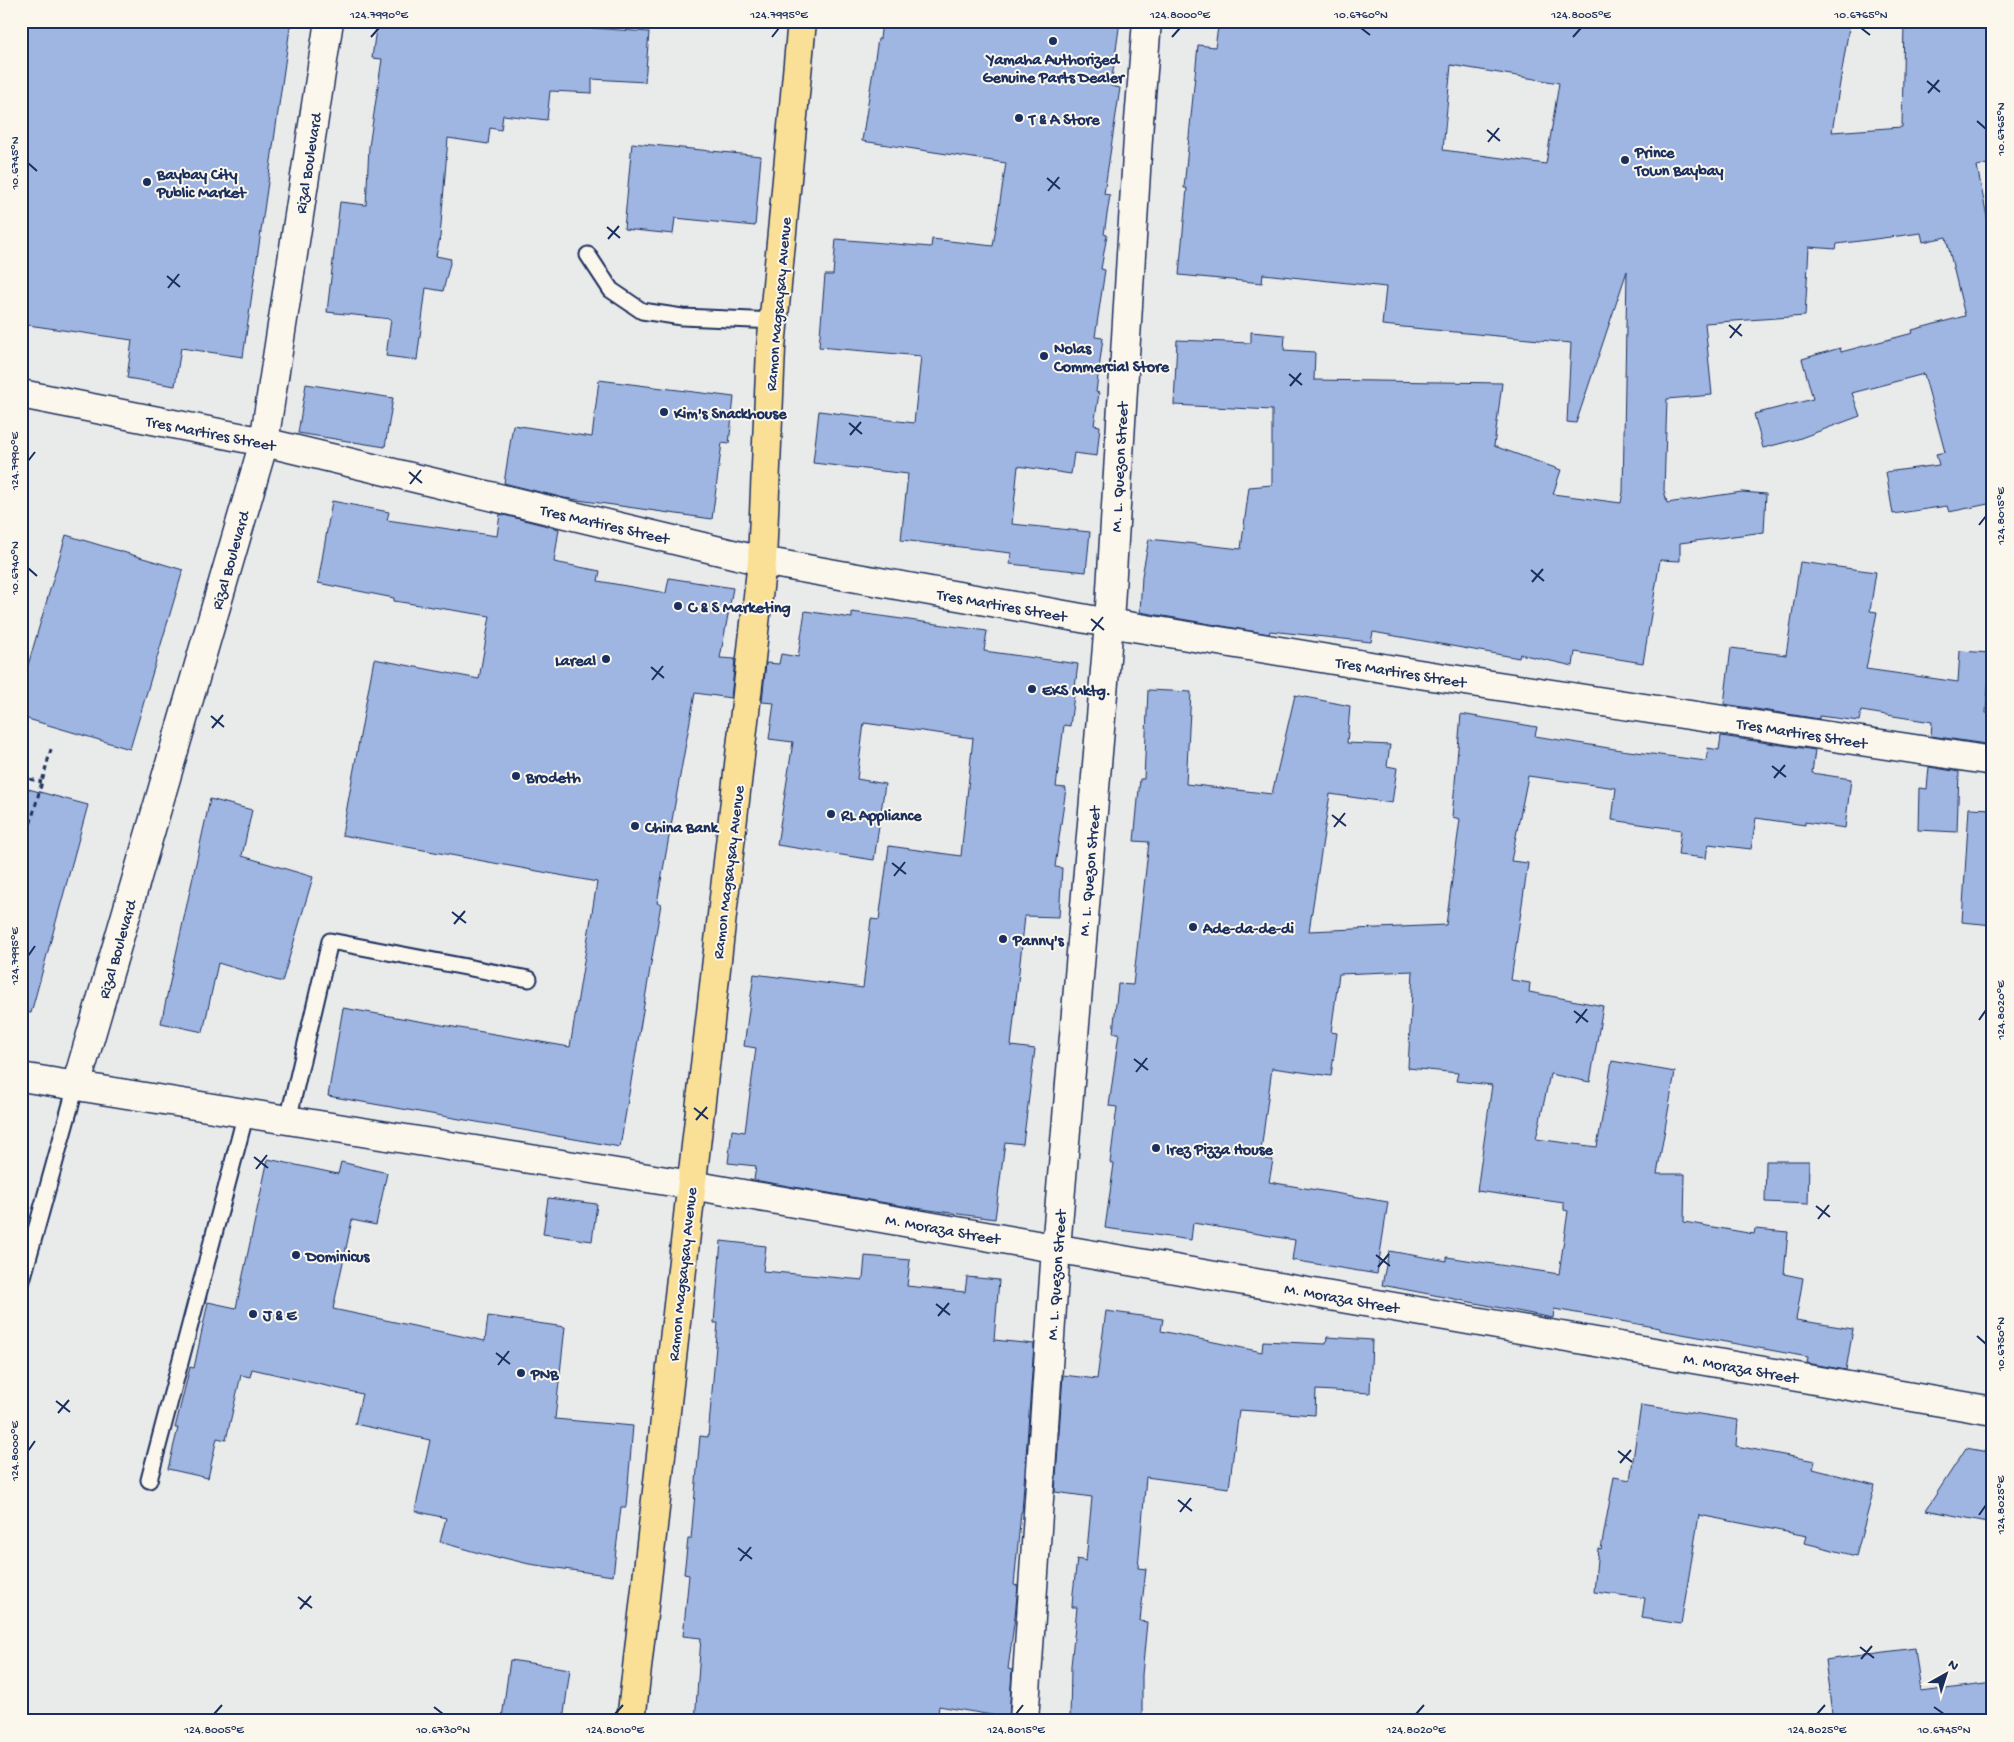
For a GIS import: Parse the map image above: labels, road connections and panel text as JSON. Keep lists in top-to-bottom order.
{
  "streets": {
    "main road": ["Ramon Magsaysay Avenue"],
    "street": [
      "Rizal Boulevard",
      "Tres Martires Street",
      "M. L. Quezon Street",
      "M. Moraza Street"
    ]
  },
  "crossings": [
    ["Rizal Boulevard", "Tres Martires Street"],
    ["Rizal Boulevard", "M. Moraza Street"],
    ["Ramon Magsaysay Avenue", "Tres Martires Street"],
    ["Ramon Magsaysay Avenue", "M. Moraza Street"],
    ["Tres Martires Street", "M. L. Quezon Street"],
    ["M. L. Quezon Street", "M. Moraza Street"]
  ],
  "places": [
    "Yamaha Authorized Genuine Parts Dealer",
    "T & A Store",
    "Prince Town Baybay",
    "Baybay City Public Market",
    "Nolas Commercial Store",
    "Kim's Snackhouse",
    "C & S Marketing",
    "Lareal",
    "EKS Mktg.",
    "Brodeth",
    "RL Appliance",
    "China Bank",
    "Ade-da-de-di",
    "Panny's",
    "Irez Pizza House",
    "Dominicus",
    "J & E",
    "PNB"
  ],
  "north": "top right",
  "coordinates": [
    "124.7990°E",
    "124.7995°E",
    "124.8000°E",
    "10.6760°N",
    "124.8005°E",
    "10.6765°N",
    "10.6745°N",
    "124.8015°E",
    "10.6740°N",
    "124.8020°E",
    "10.6750°N",
    "124.8025°E",
    "10.6730°N",
    "124.8010°E"
  ]
}
